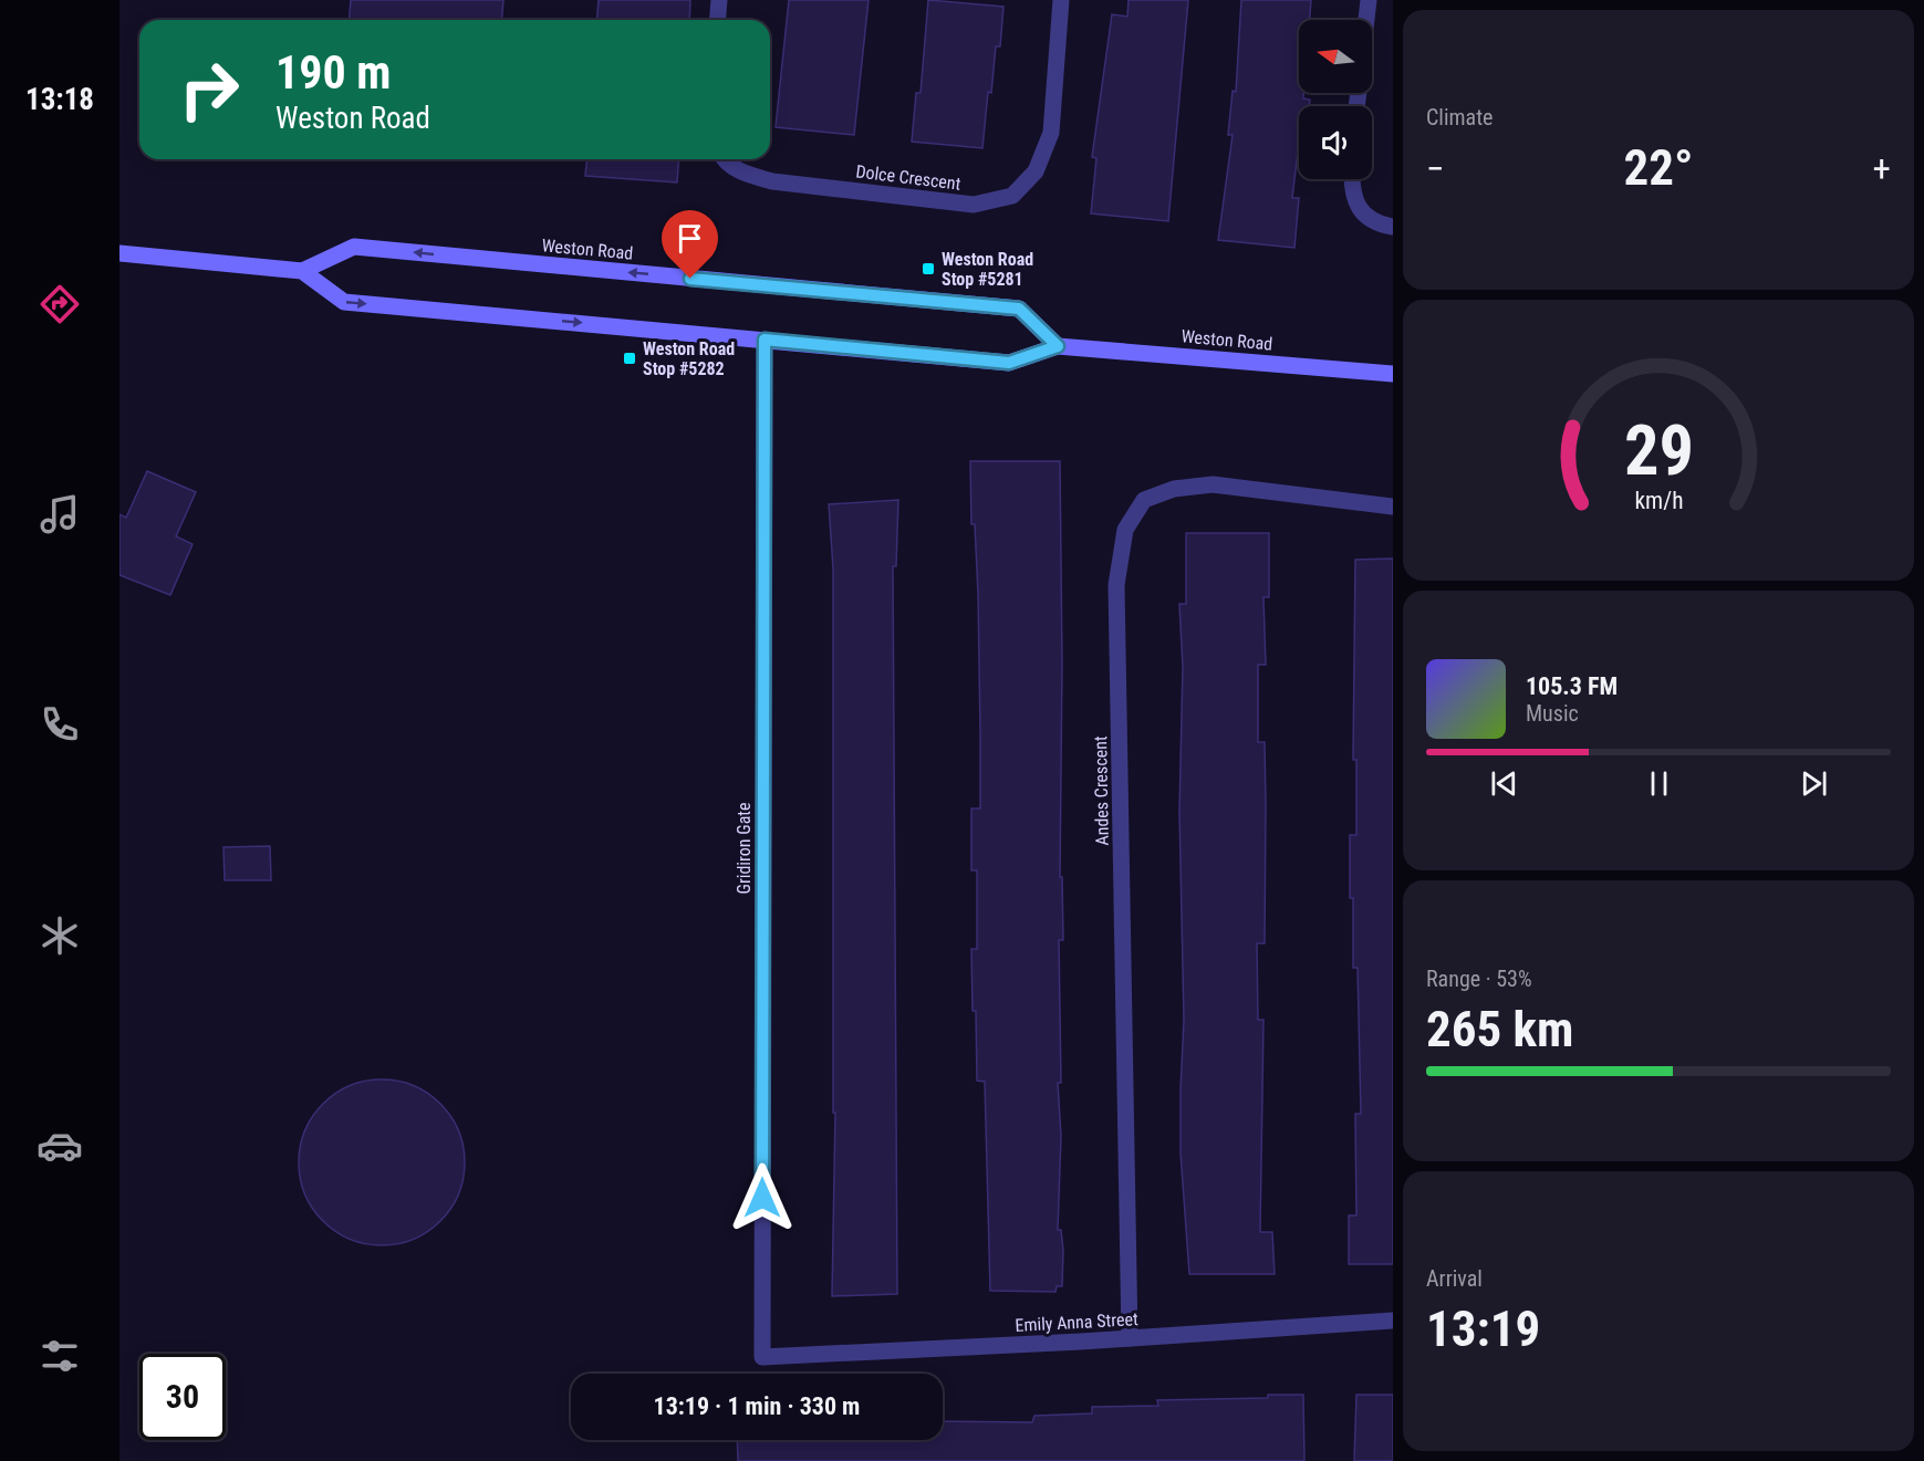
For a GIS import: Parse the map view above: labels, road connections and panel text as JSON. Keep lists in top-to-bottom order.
{
  "streets": {
    "main road": ["Weston Road"],
    "street": [
      "Dolce Crescent",
      "Andes Crescent",
      "Gridiron Gate",
      "Emily Anna Street"
    ]
  },
  "crossings": [
    ["Weston Road", "Gridiron Gate"],
    ["Andes Crescent", "Emily Anna Street"],
    ["Gridiron Gate", "Emily Anna Street"]
  ],
  "places": {
    "transit": ["Weston Road Stop #5281", "Weston Road Stop #5282"]
  },
  "north": "left",
  "page": {
    "tabs": "13:18",
    "tile": [
      "Climate",
      ["Range · 53%", "265 km"],
      ["Arrival", "13:19"]
    ],
    "turn": ["190 m", "Weston Road"],
    "heat": ["−", "22°", "+"],
    "song": ["105.3 FM", "Music"],
    "limit": "30",
    "trip": "13:19 · 1 min · 330 m",
    "gauge": ["29", "km/h"]
  }
}
